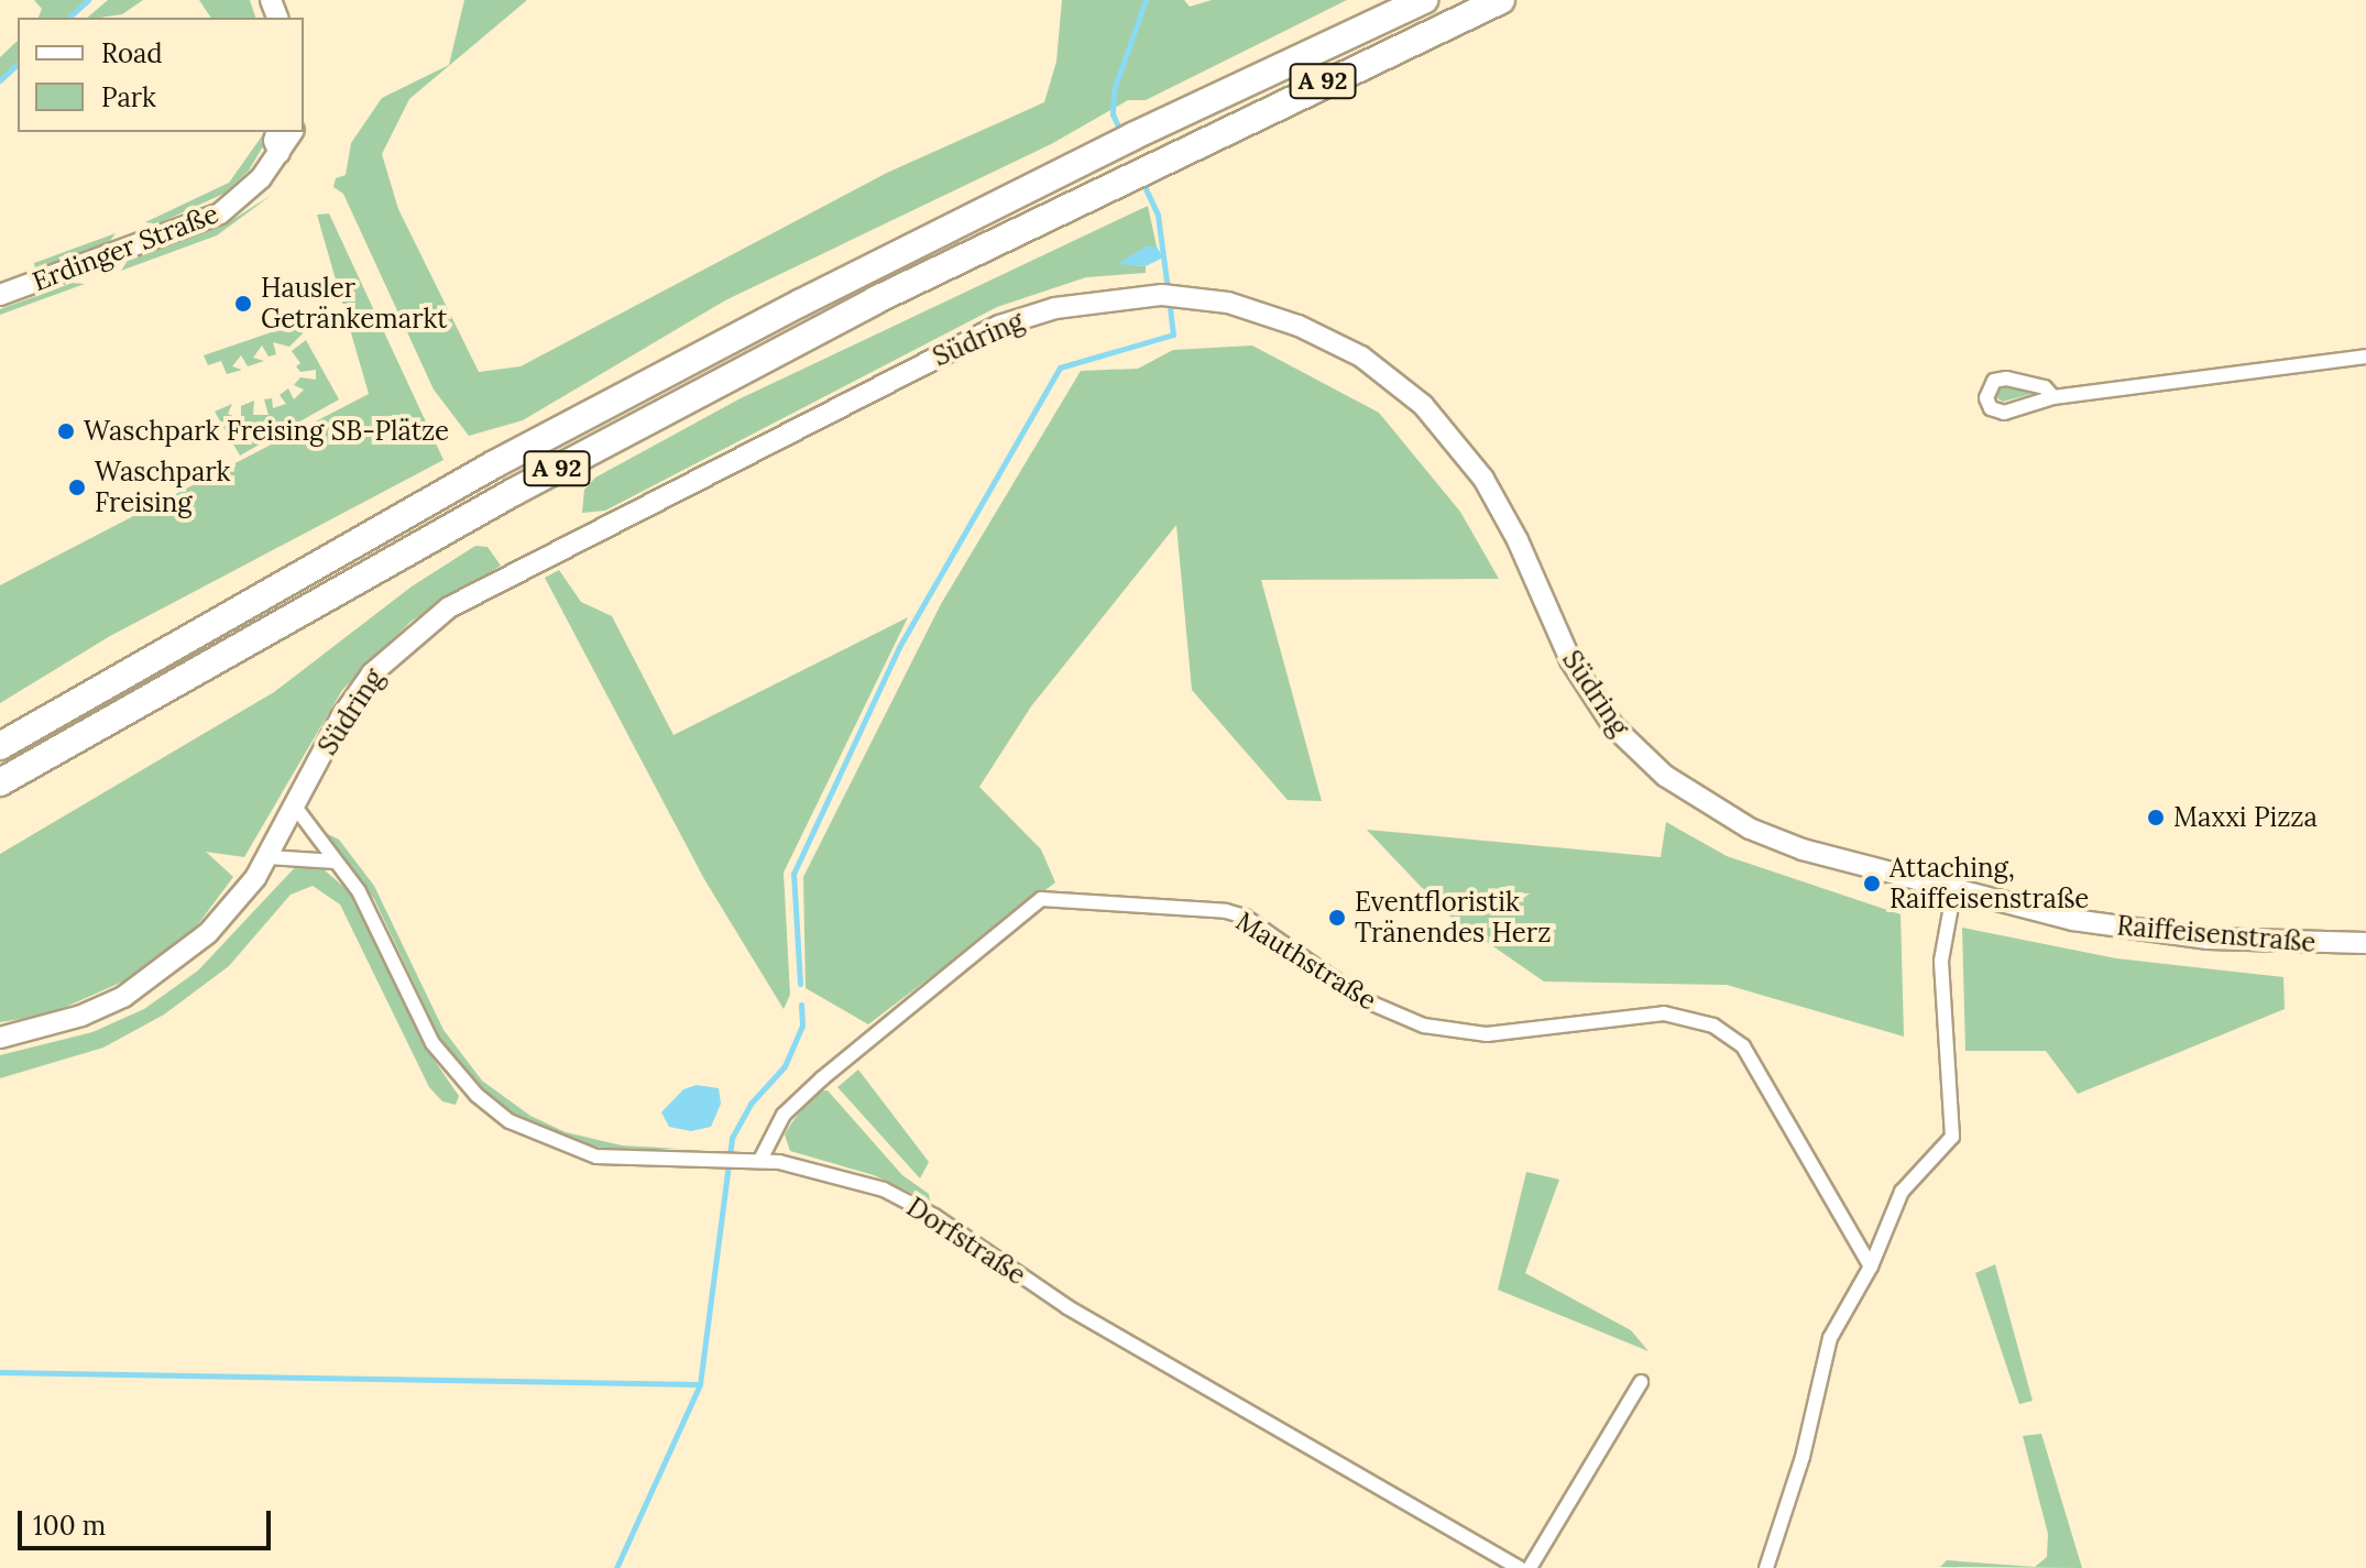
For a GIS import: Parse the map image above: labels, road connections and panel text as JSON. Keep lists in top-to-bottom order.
{
  "streets": {
    "highway": ["A 92"],
    "main road": ["Erdinger Straße", "Südring", "Raiffeisenstraße"],
    "street": ["Mauthstraße", "Dorfstraße"]
  },
  "crossings": [
    ["Südring", "Raiffeisenstraße"],
    ["Südring", "Dorfstraße"],
    ["Mauthstraße", "Dorfstraße"]
  ],
  "places": [
    "Hausler Getränkemarkt",
    "Waschpark Freising SB-Plätze",
    "Waschpark Freising",
    "Maxxi Pizza",
    "Attaching, Raiffeisenstraße",
    "Eventfloristik Tränendes Herz"
  ],
  "legend": ["Road", "Park"],
  "scale_bar": "100 m"
}
